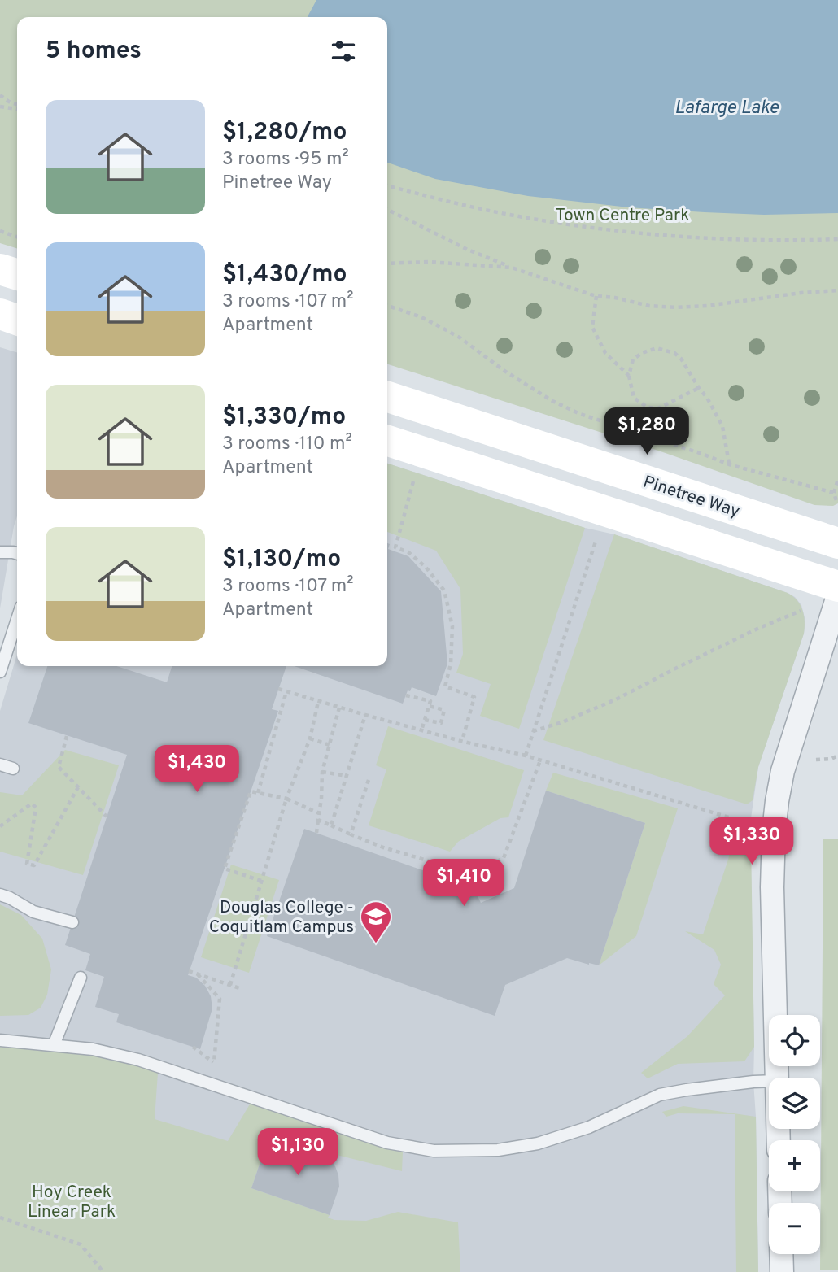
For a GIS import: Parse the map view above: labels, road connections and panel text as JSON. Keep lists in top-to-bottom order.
{
  "streets": {
    "main road": ["Pinetree Way"]
  },
  "water": ["Lafarge Lake"],
  "parks": ["Town Centre Park", "Hoy Creek Linear Park"],
  "places": {
    "school or university": ["Douglas College - Coquitlam Campus"]
  },
  "page": {
    "heading": "5 homes",
    "list": [
      {
        "name": "$1,280/mo",
        "note": "3 rooms · 95 m² · Pinetree Way"
      },
      {
        "name": "$1,430/mo",
        "note": "3 rooms · 107 m² · Apartment"
      },
      {
        "name": "$1,330/mo",
        "note": "3 rooms · 110 m² · Apartment"
      },
      {
        "name": "$1,130/mo",
        "note": "3 rooms · 107 m² · Apartment"
      }
    ],
    "price": [
      "$1,280",
      "$1,430",
      "$1,330",
      "$1,410",
      "$1,130"
    ],
    "map_buttons": ["+", "−"]
  }
}
